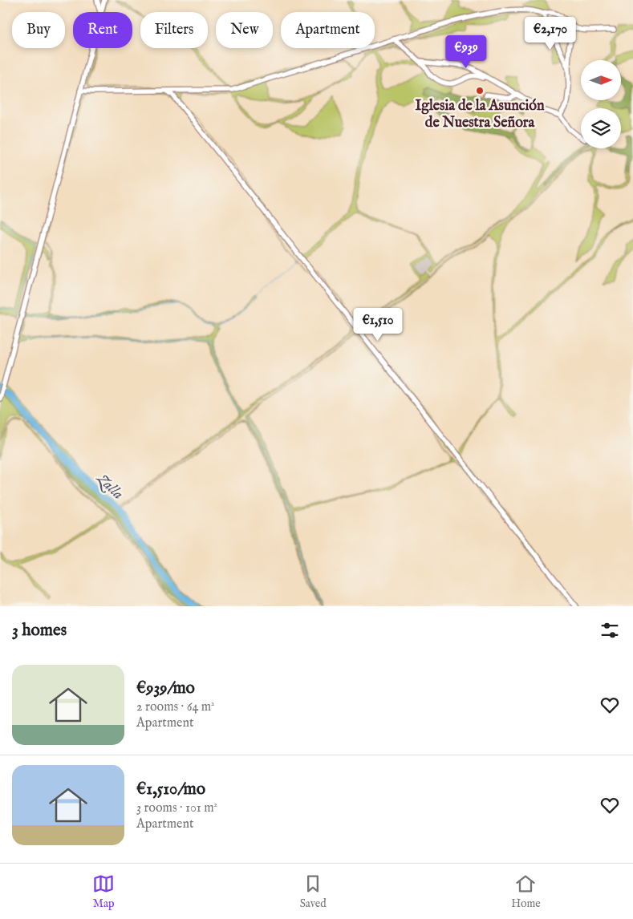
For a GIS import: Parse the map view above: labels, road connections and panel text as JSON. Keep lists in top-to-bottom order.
{
  "water": ["Zalla"],
  "places": ["Iglesia de la Asunción de Nuestra Señora"],
  "north": "right",
  "page": {
    "chip": [
      "Buy",
      "Rent",
      "Filters",
      "New",
      "Apartment"
    ],
    "price": ["€2,170", "€939", "€1,510"],
    "heading": "3 homes",
    "list": [
      {
        "name": "€939/mo",
        "note": "2 rooms · 64 m² · Apartment"
      },
      {
        "name": "€1,510/mo",
        "note": "3 rooms · 101 m² · Apartment"
      }
    ],
    "tabs": ["Map", "Saved", "Home"]
  }
}
